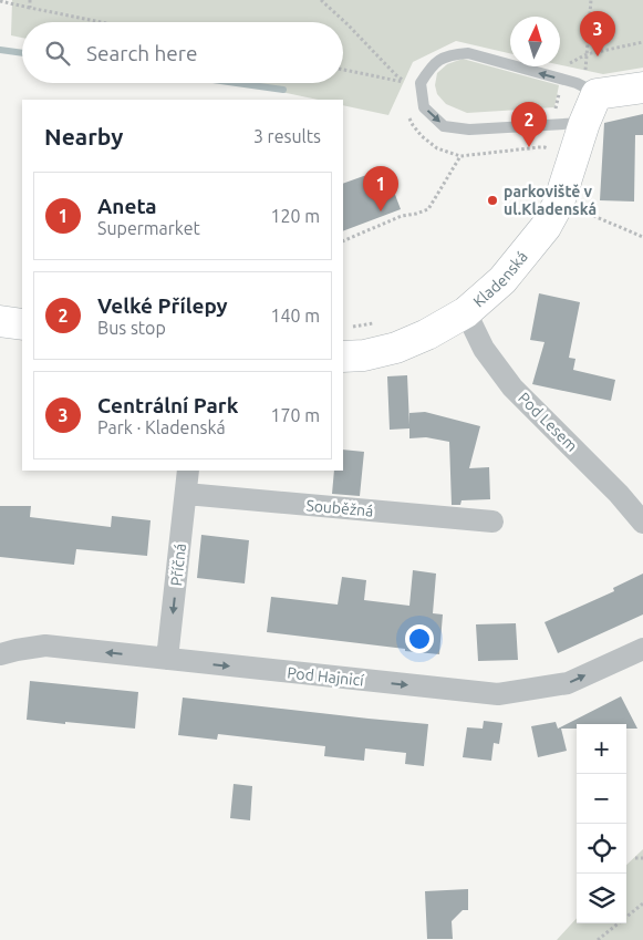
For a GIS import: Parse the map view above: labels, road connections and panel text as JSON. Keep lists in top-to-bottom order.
{
  "streets": {
    "street": [
      "Kladenská",
      "Pod Lesem",
      "Souběžná",
      "Příčná",
      "Pod Hajnicí"
    ]
  },
  "crossings": [
    ["Kladenská", "Pod Lesem"],
    ["Souběžná", "Příčná"],
    ["Příčná", "Pod Hajnicí"]
  ],
  "one_way": ["Příčná"],
  "places": ["parkoviště v ul.Kladenská"],
  "north": "top",
  "page": {
    "pins": ["3", "2", "1"],
    "search": "Search here",
    "heading": ["Nearby", "3 results"],
    "list": [
      {
        "mark": "1",
        "name": "Aneta",
        "note": "Supermarket",
        "value": "120 m"
      },
      {
        "mark": "2",
        "name": "Velké Přílepy",
        "note": "Bus stop",
        "value": "140 m"
      },
      {
        "mark": "3",
        "name": "Centrální Park",
        "note": "Park · Kladenská",
        "value": "170 m"
      }
    ],
    "map_buttons": ["+", "−"]
  }
}
